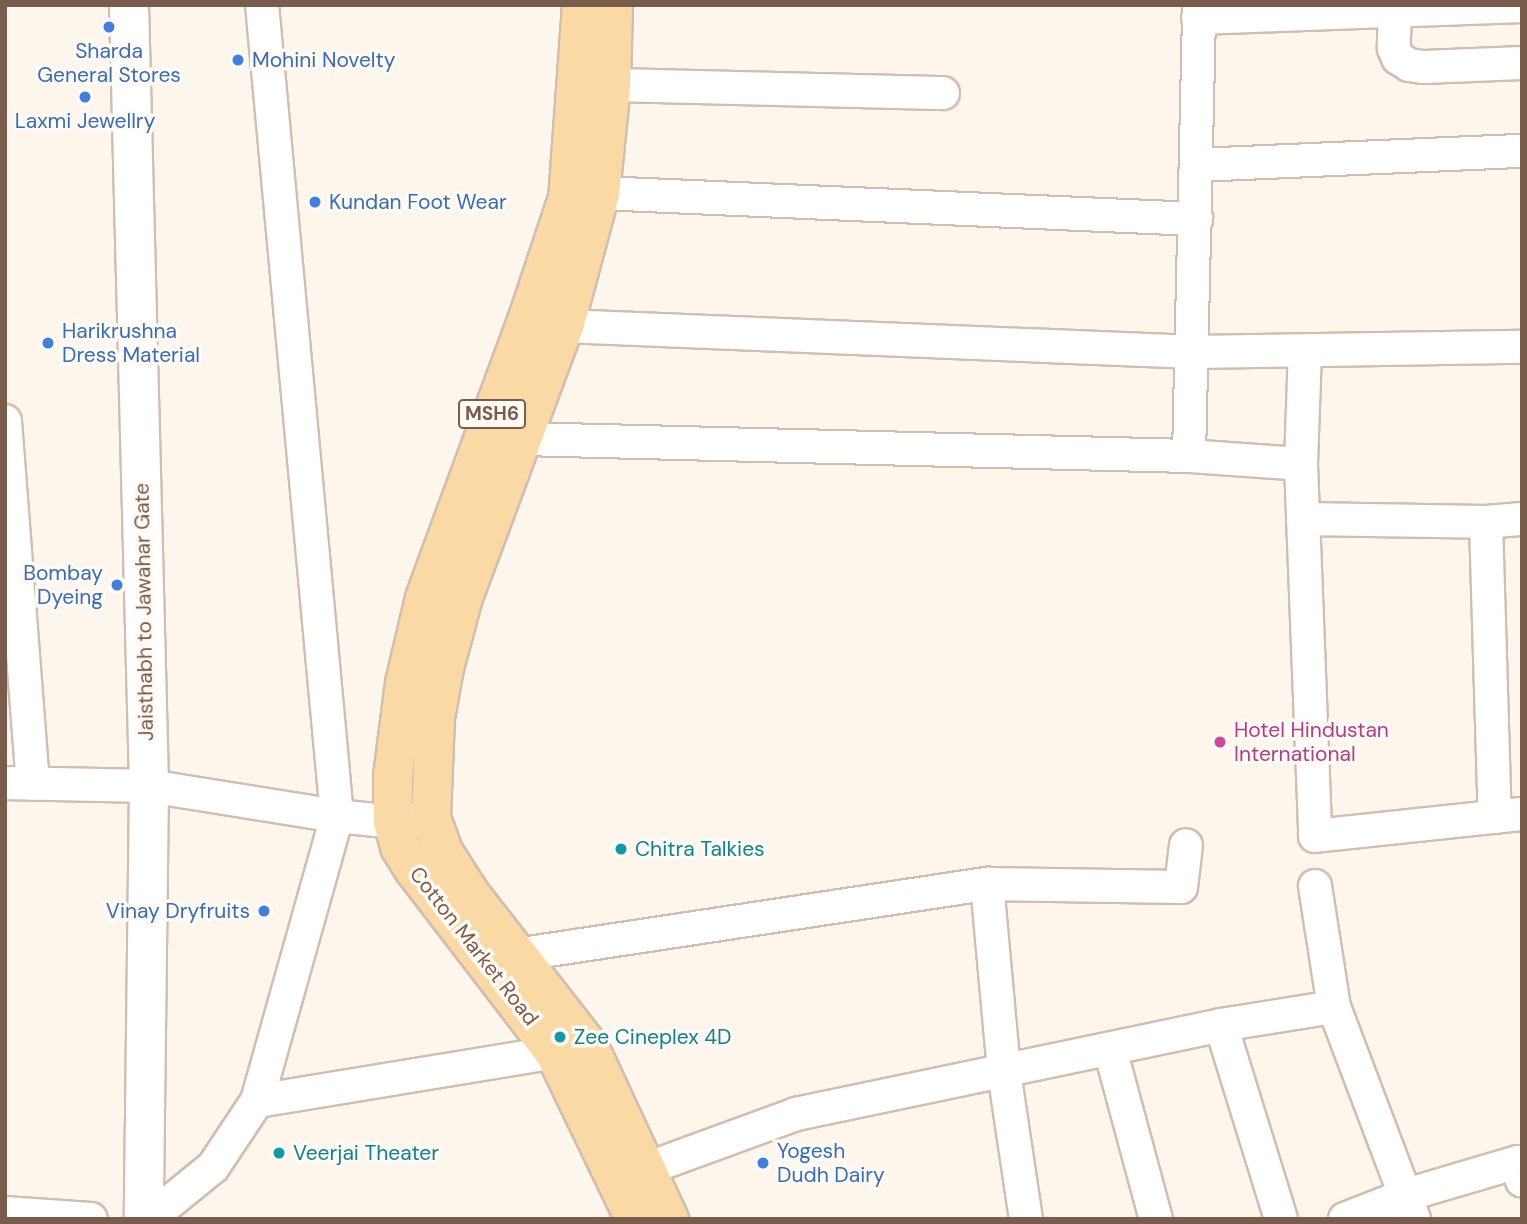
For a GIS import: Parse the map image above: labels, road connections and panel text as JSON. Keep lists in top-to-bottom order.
{
  "streets": {
    "main road": ["MSH6", "Cotton Market Road"],
    "street": ["Jaisthabh to Jawahar Gate"]
  },
  "crossings": [
    ["MSH6", "Cotton Market Road"]
  ],
  "places": [
    "Sharda General Stores",
    "Mohini Novelty",
    "Laxmi Jewellry",
    "Kundan Foot Wear",
    "Harikrushna Dress Material",
    "Bombay Dyeing",
    "Hotel Hindustan International",
    "Chitra Talkies",
    "Vinay Dryfruits",
    "Zee Cineplex 4D",
    "Veerjai Theater",
    "Yogesh Dudh Dairy"
  ]
}
